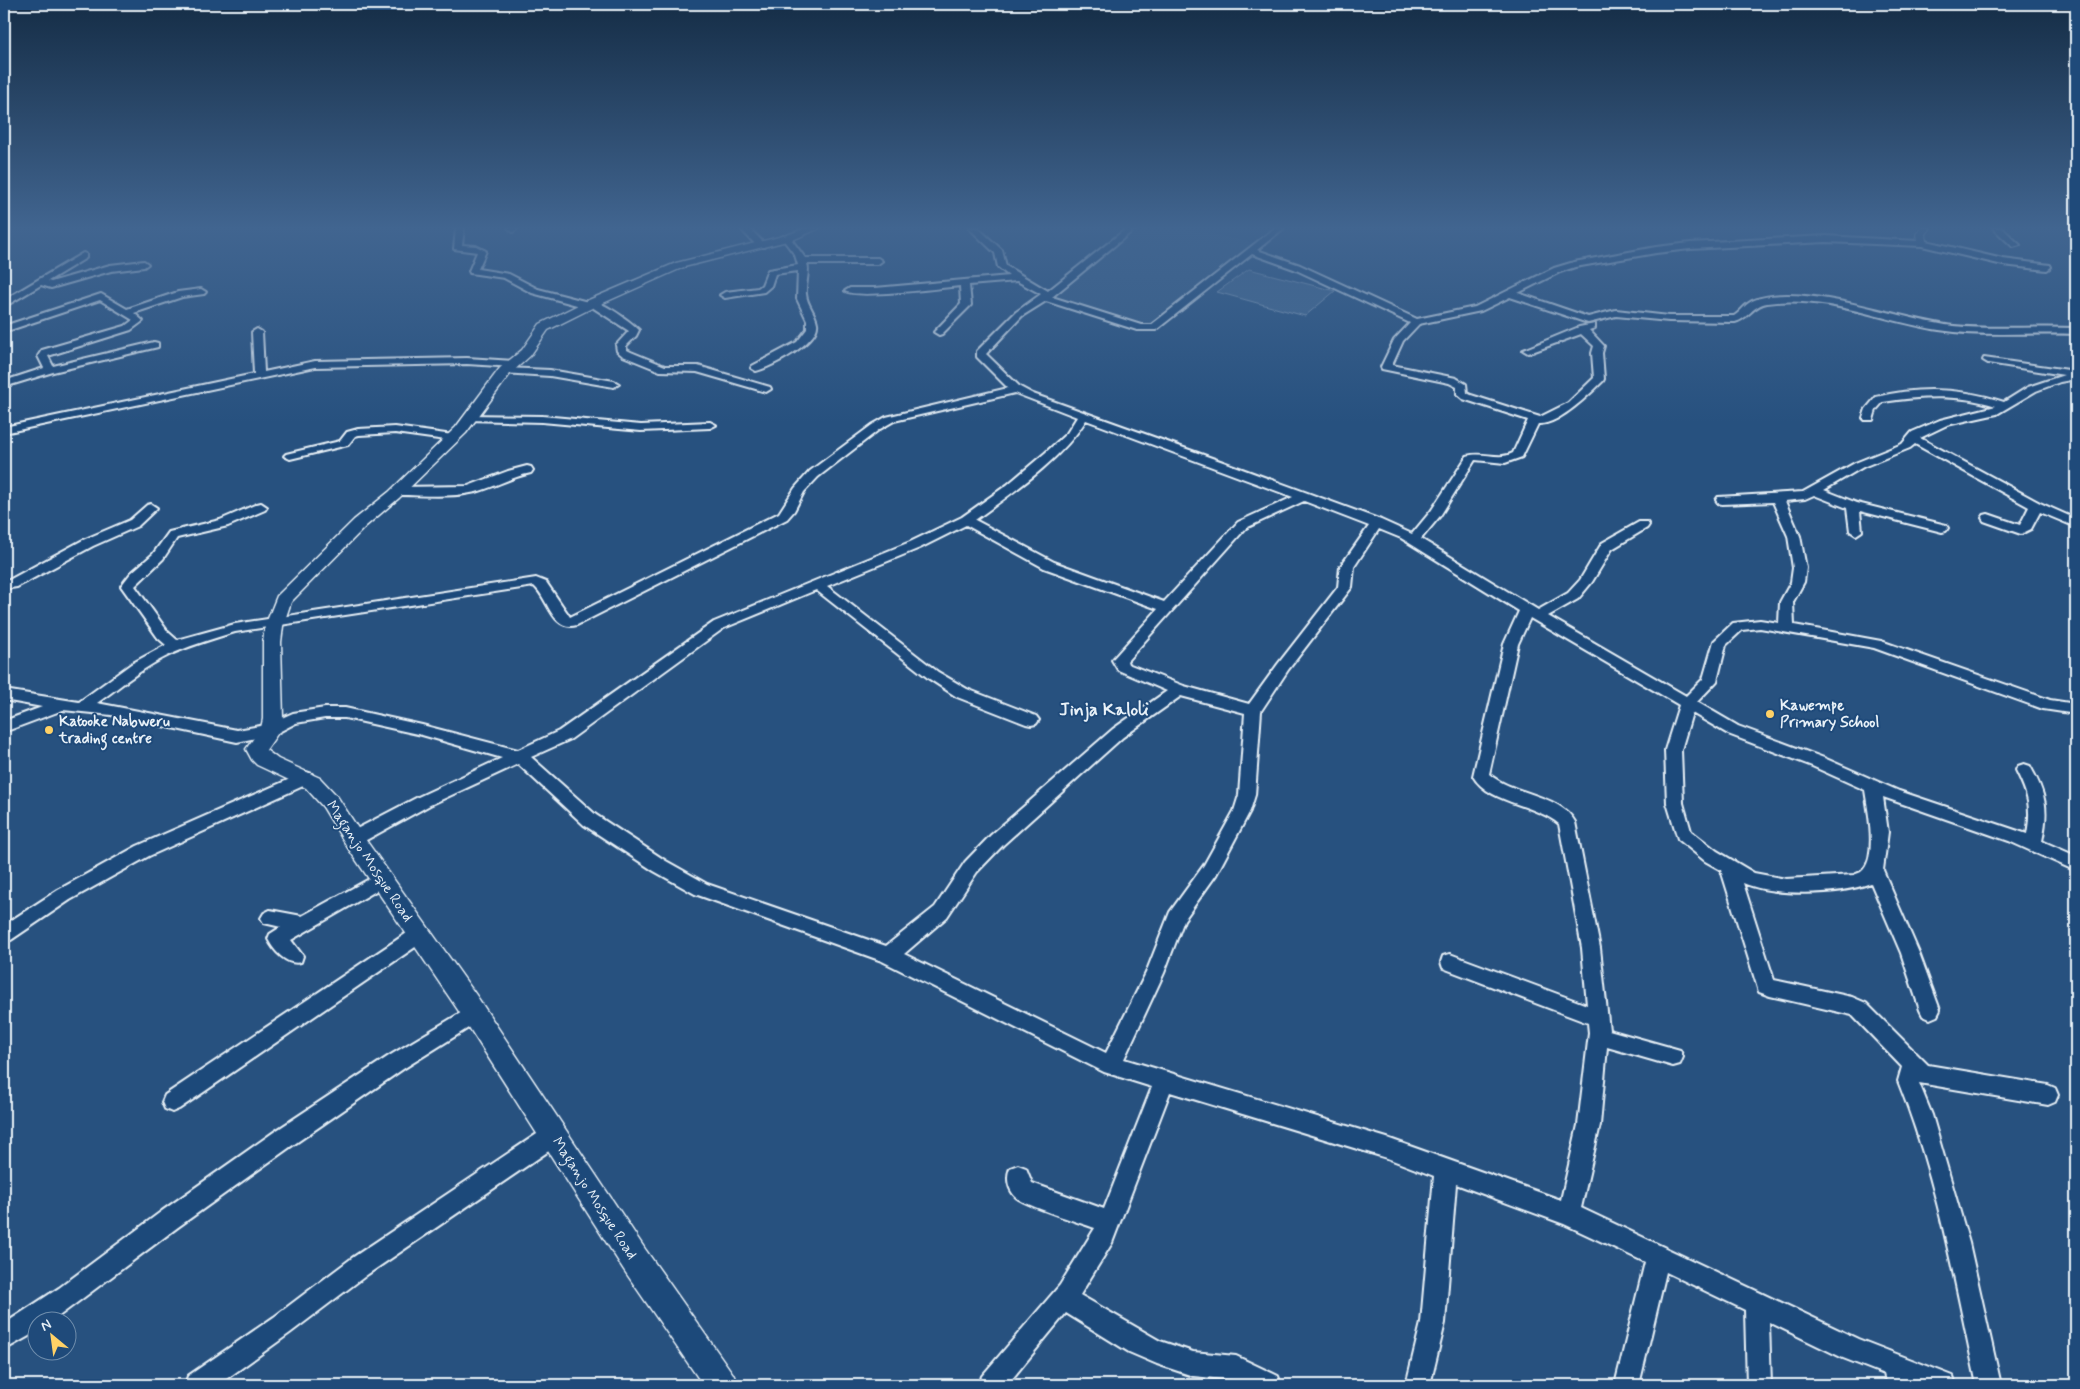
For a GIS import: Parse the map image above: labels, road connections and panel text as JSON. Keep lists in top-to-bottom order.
{
  "streets": {
    "street": ["Maganjo Mosque Road"]
  },
  "districts": ["Jinja Kaloli"],
  "places": ["Kawempe Primary School", "Katooke Nabweru trading centre"],
  "north": "top left"
}
